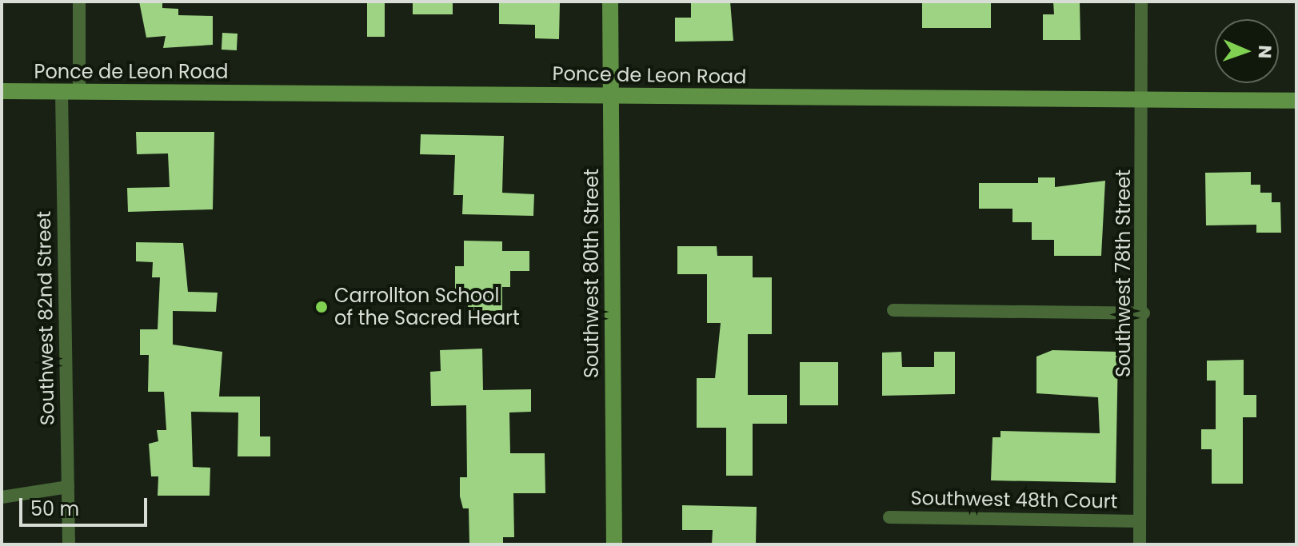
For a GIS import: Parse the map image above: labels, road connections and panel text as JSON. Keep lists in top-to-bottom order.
{
  "streets": {
    "street": [
      "Ponce de Leon Road",
      "Southwest 80th Street",
      "Southwest 78th Street",
      "Southwest 82nd Street",
      "Southwest 48th Court"
    ]
  },
  "crossings": [
    ["Ponce de Leon Road", "Southwest 80th Street"],
    ["Ponce de Leon Road", "Southwest 78th Street"],
    ["Ponce de Leon Road", "Southwest 82nd Street"],
    ["Southwest 78th Street", "Southwest 48th Court"]
  ],
  "places": ["Carrollton School of the Sacred Heart"],
  "scale_bar": "50 m",
  "north": "right"
}
